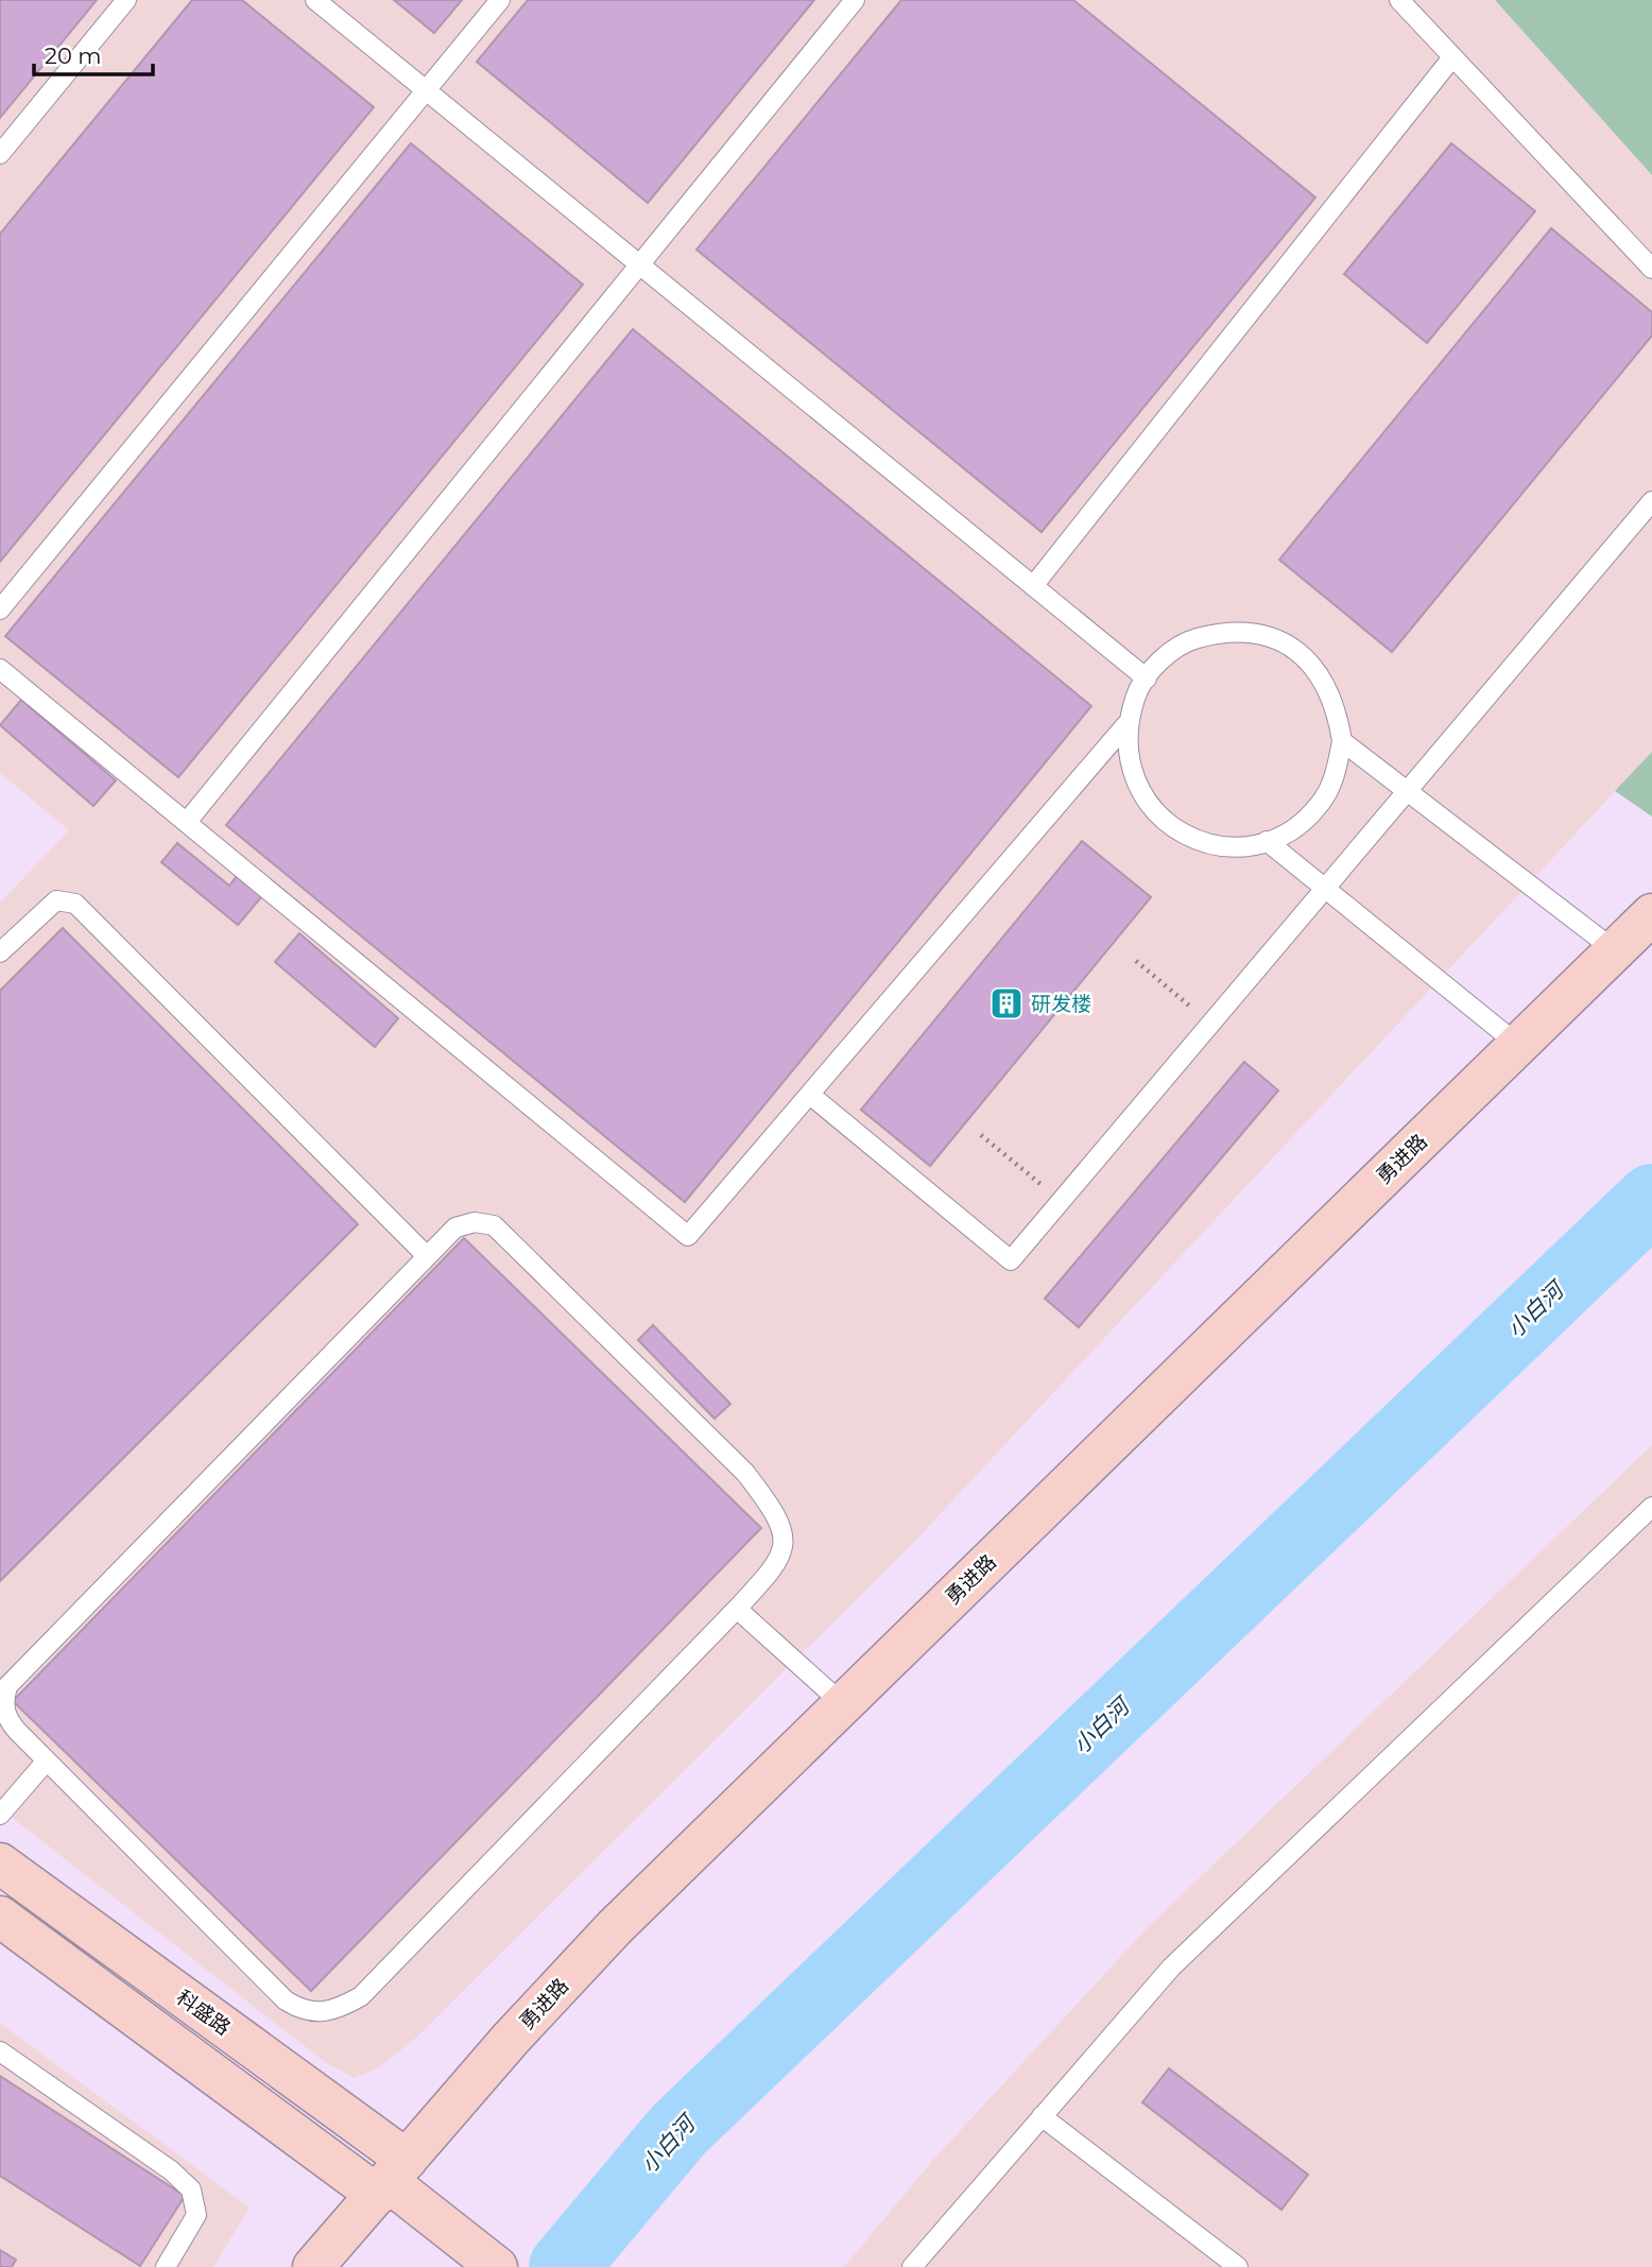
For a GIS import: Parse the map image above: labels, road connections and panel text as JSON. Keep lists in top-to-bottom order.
{
  "streets": {
    "street": ["勇进路", "科盛路"]
  },
  "crossings": [
    ["勇进路", "科盛路"]
  ],
  "water": ["小白河"],
  "places": {
    "building": ["研发楼"]
  },
  "scale_bar": "20 m"
}
